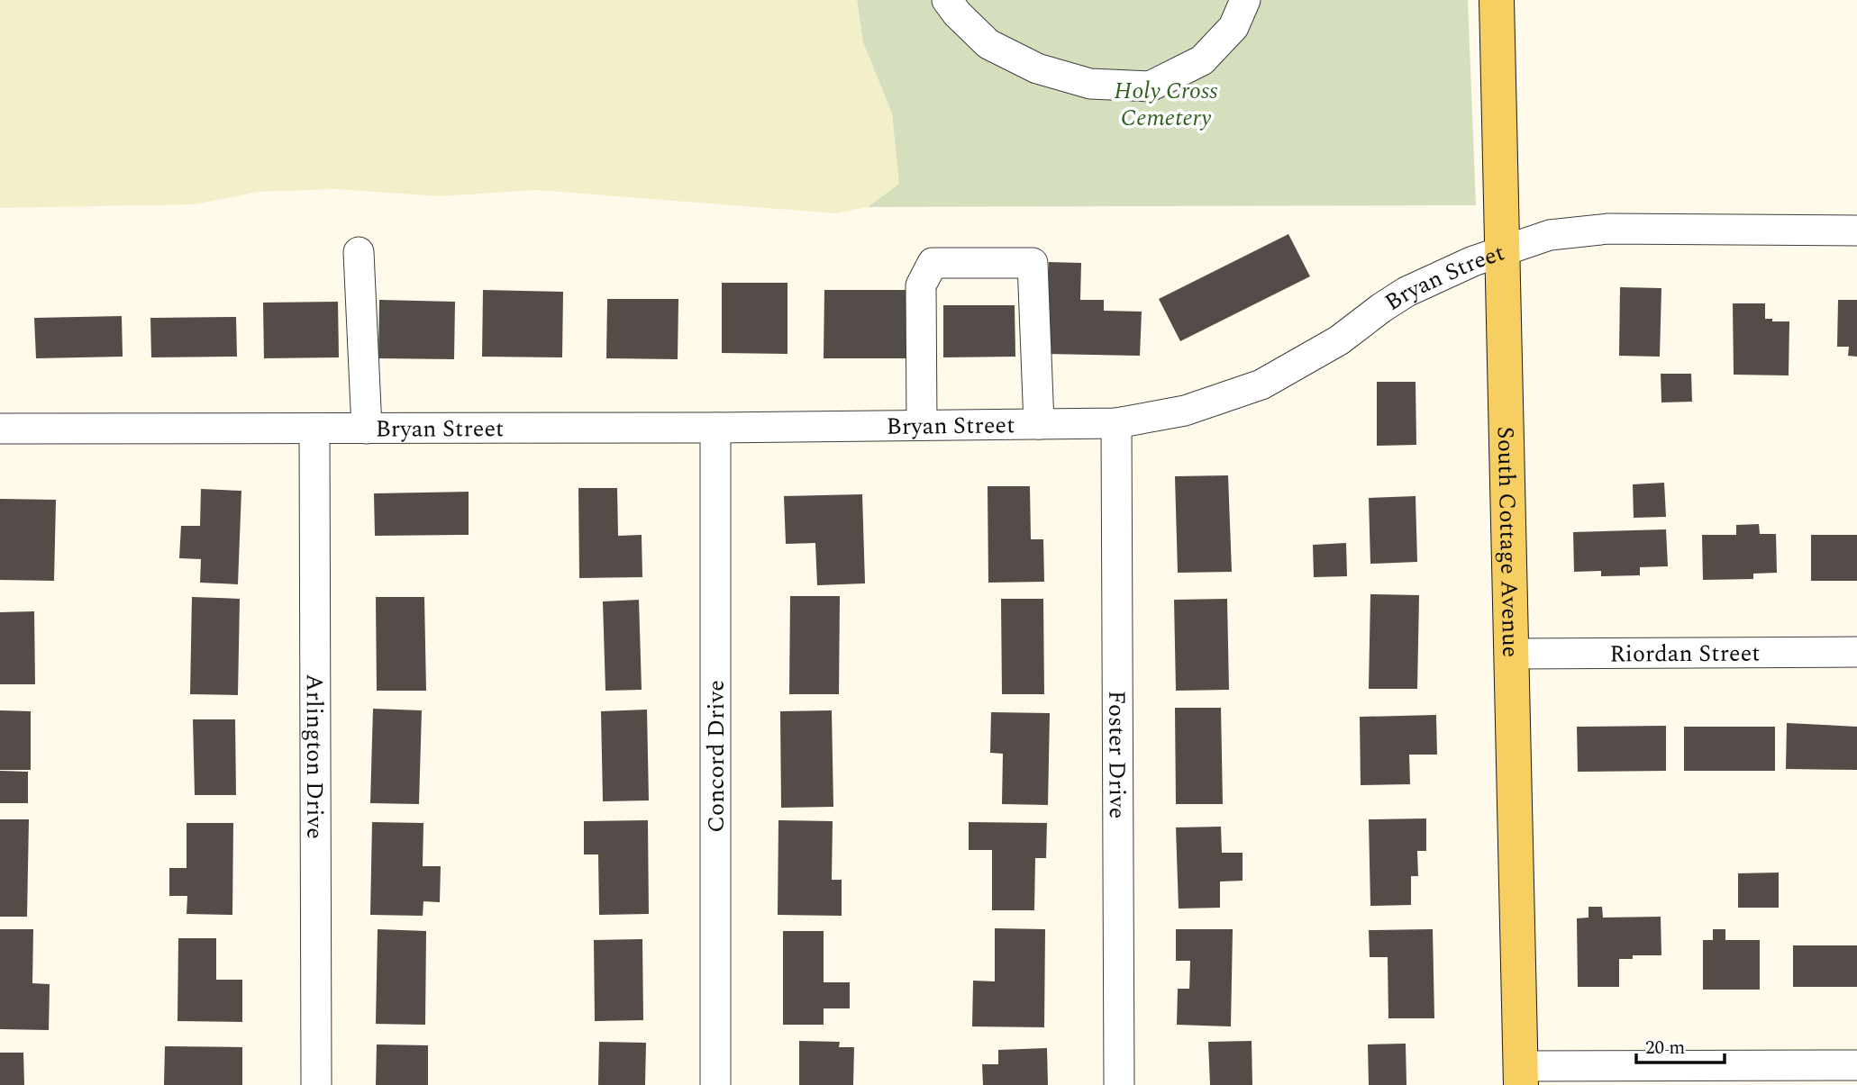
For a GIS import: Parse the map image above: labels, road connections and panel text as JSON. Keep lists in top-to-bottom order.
{
  "streets": {
    "main road": ["South Cottage Avenue"],
    "street": [
      "Bryan Street",
      "Riordan Street",
      "Foster Drive",
      "Concord Drive",
      "Arlington Drive"
    ]
  },
  "crossings": [
    ["Bryan Street", "South Cottage Avenue"],
    ["Bryan Street", "Foster Drive"],
    ["Bryan Street", "Concord Drive"],
    ["Bryan Street", "Arlington Drive"],
    ["South Cottage Avenue", "Riordan Street"]
  ],
  "parks": ["Holy Cross Cemetery"],
  "scale_bar": "20 m"
}
